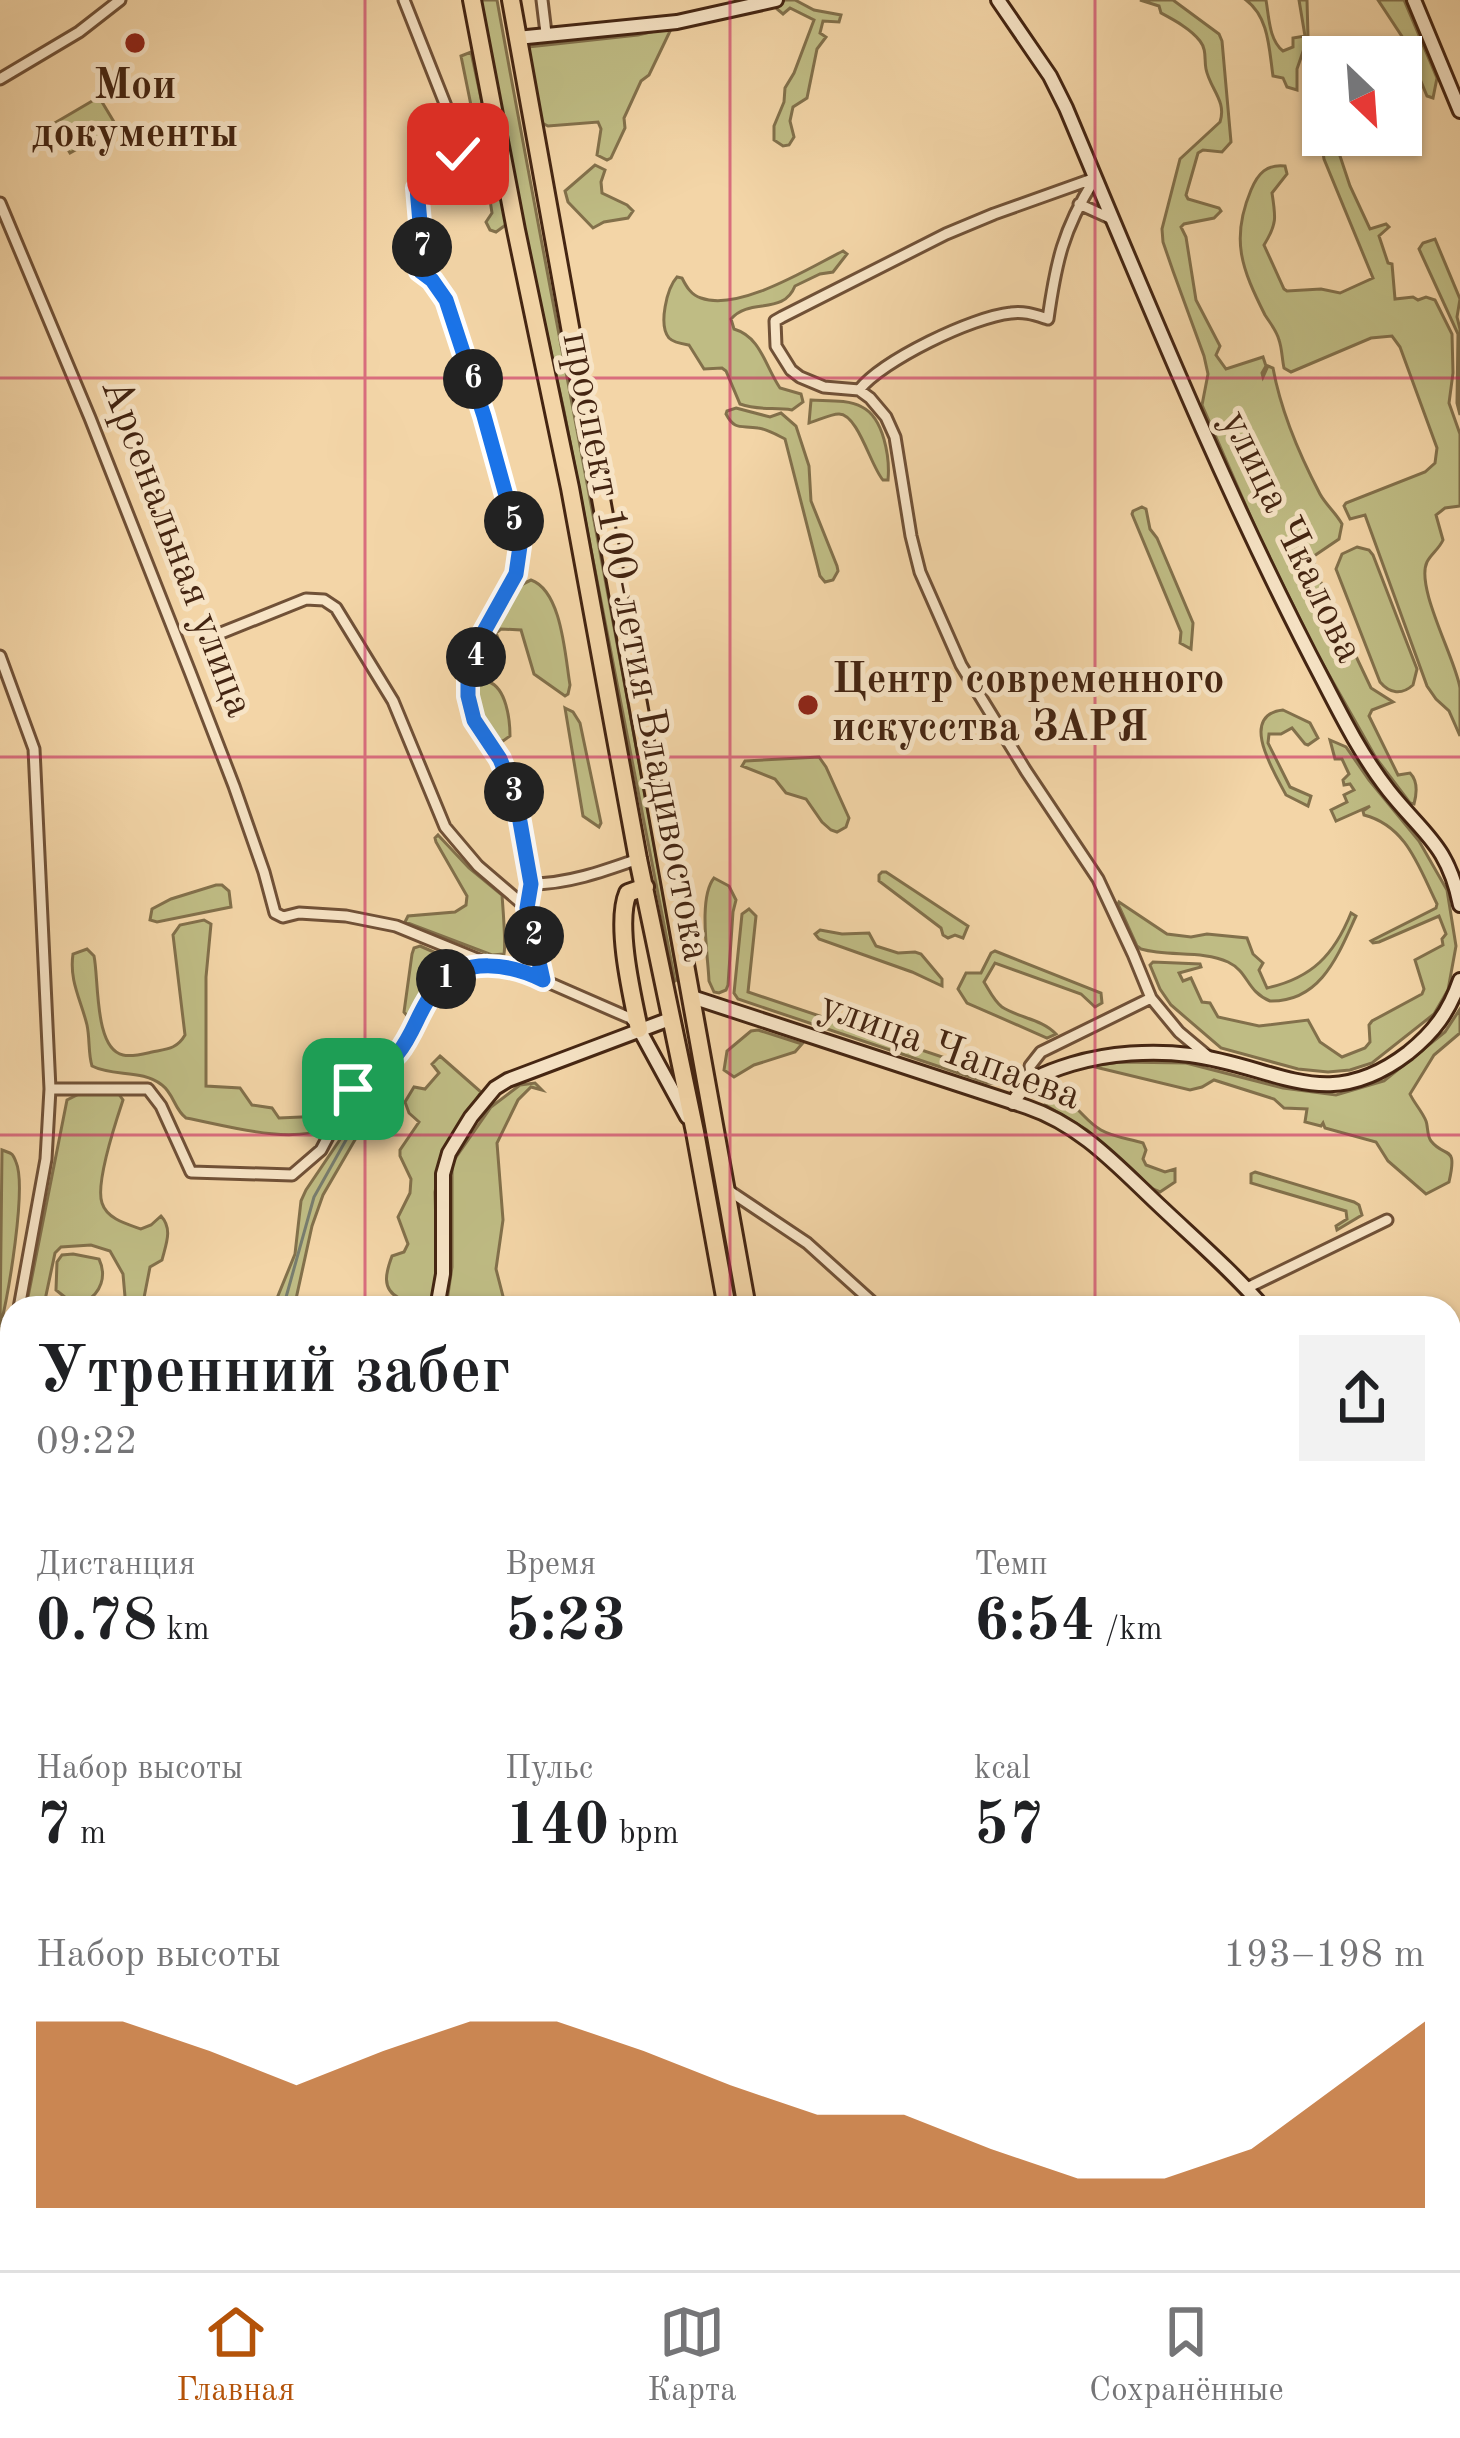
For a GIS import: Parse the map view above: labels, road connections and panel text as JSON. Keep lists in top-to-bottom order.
{
  "streets": {
    "highway": ["проспект 100-летия Владивостока"],
    "main road": ["улица Чкалова", "улица Чапаева"],
    "street": ["Арсенальная улица"]
  },
  "crossings": [
    ["проспект 100-летия Владивостока", "улица Чапаева"]
  ],
  "places": ["Мои документы", "Центр современного искусства ЗАРЯ"],
  "north": "bottom right",
  "page": {
    "pins": [
      "7",
      "6",
      "5",
      "4",
      "3",
      "2",
      "1"
    ],
    "heading": ["Утренний забег", "09:22"],
    "stats": [
      ["Дистанция", "0.78 km"],
      ["Время", "5:23"],
      ["Темп", "6:54 /km"],
      ["Набор высоты", "7 m"],
      ["Пульс", "140 bpm"],
      ["kcal", "57"]
    ],
    "chart": ["Набор высоты", "193–198 m"],
    "tabs": ["Главная", "Карта", "Сохранённые"]
  }
}
